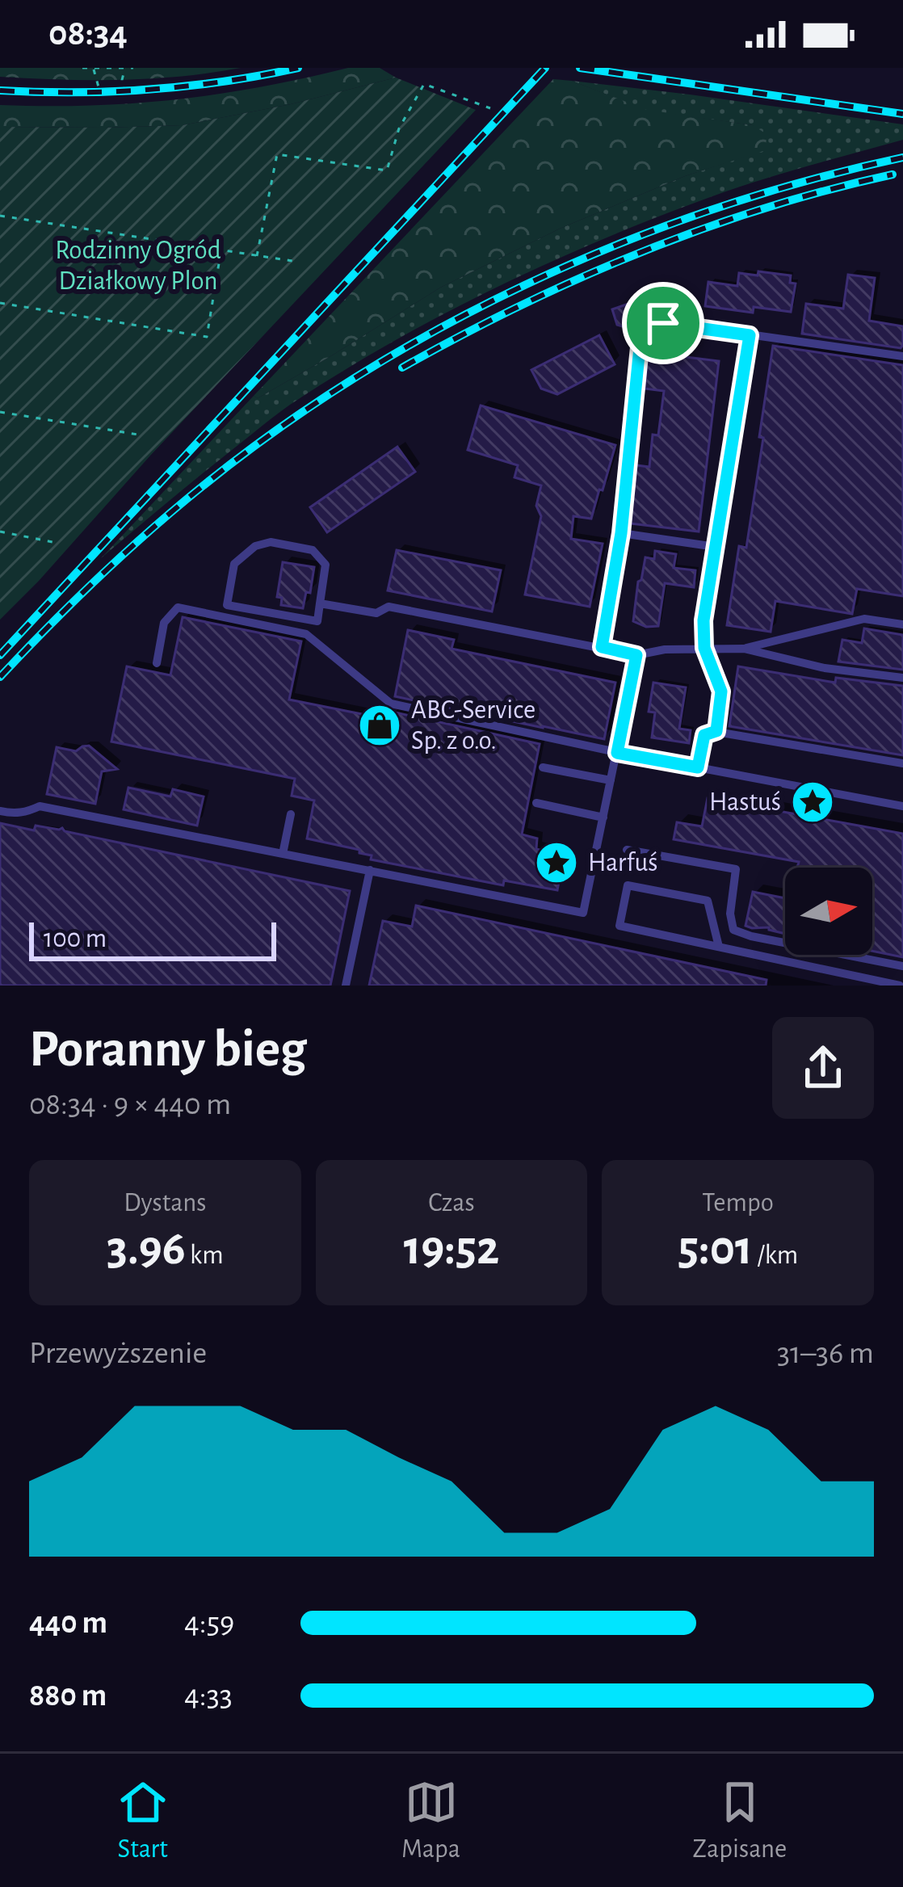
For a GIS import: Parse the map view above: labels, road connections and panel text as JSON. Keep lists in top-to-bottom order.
{
  "parks": ["Rodzinny Ogród Działkowy Plon"],
  "places": {
    "shop": ["ABC-Service Sp. z o.o."],
    "place": ["Hastuś", "Harfuś"]
  },
  "scale_bar": "100 m",
  "north": "right",
  "page": {
    "status": "08:34",
    "scale": "100 m",
    "heading": ["Poranny bieg", "08:34 · 9 × 440 m"],
    "stats": [
      ["Dystans", "3.96 km"],
      ["Czas", "19:52"],
      ["Tempo", "5:01 /km"]
    ],
    "chart": ["Przewyższenie", "31–36 m"],
    "list": [
      {
        "name": "440 m",
        "note": "4:59"
      },
      {
        "name": "880 m",
        "note": "4:33"
      }
    ],
    "tabs": ["Start", "Mapa", "Zapisane"]
  }
}
